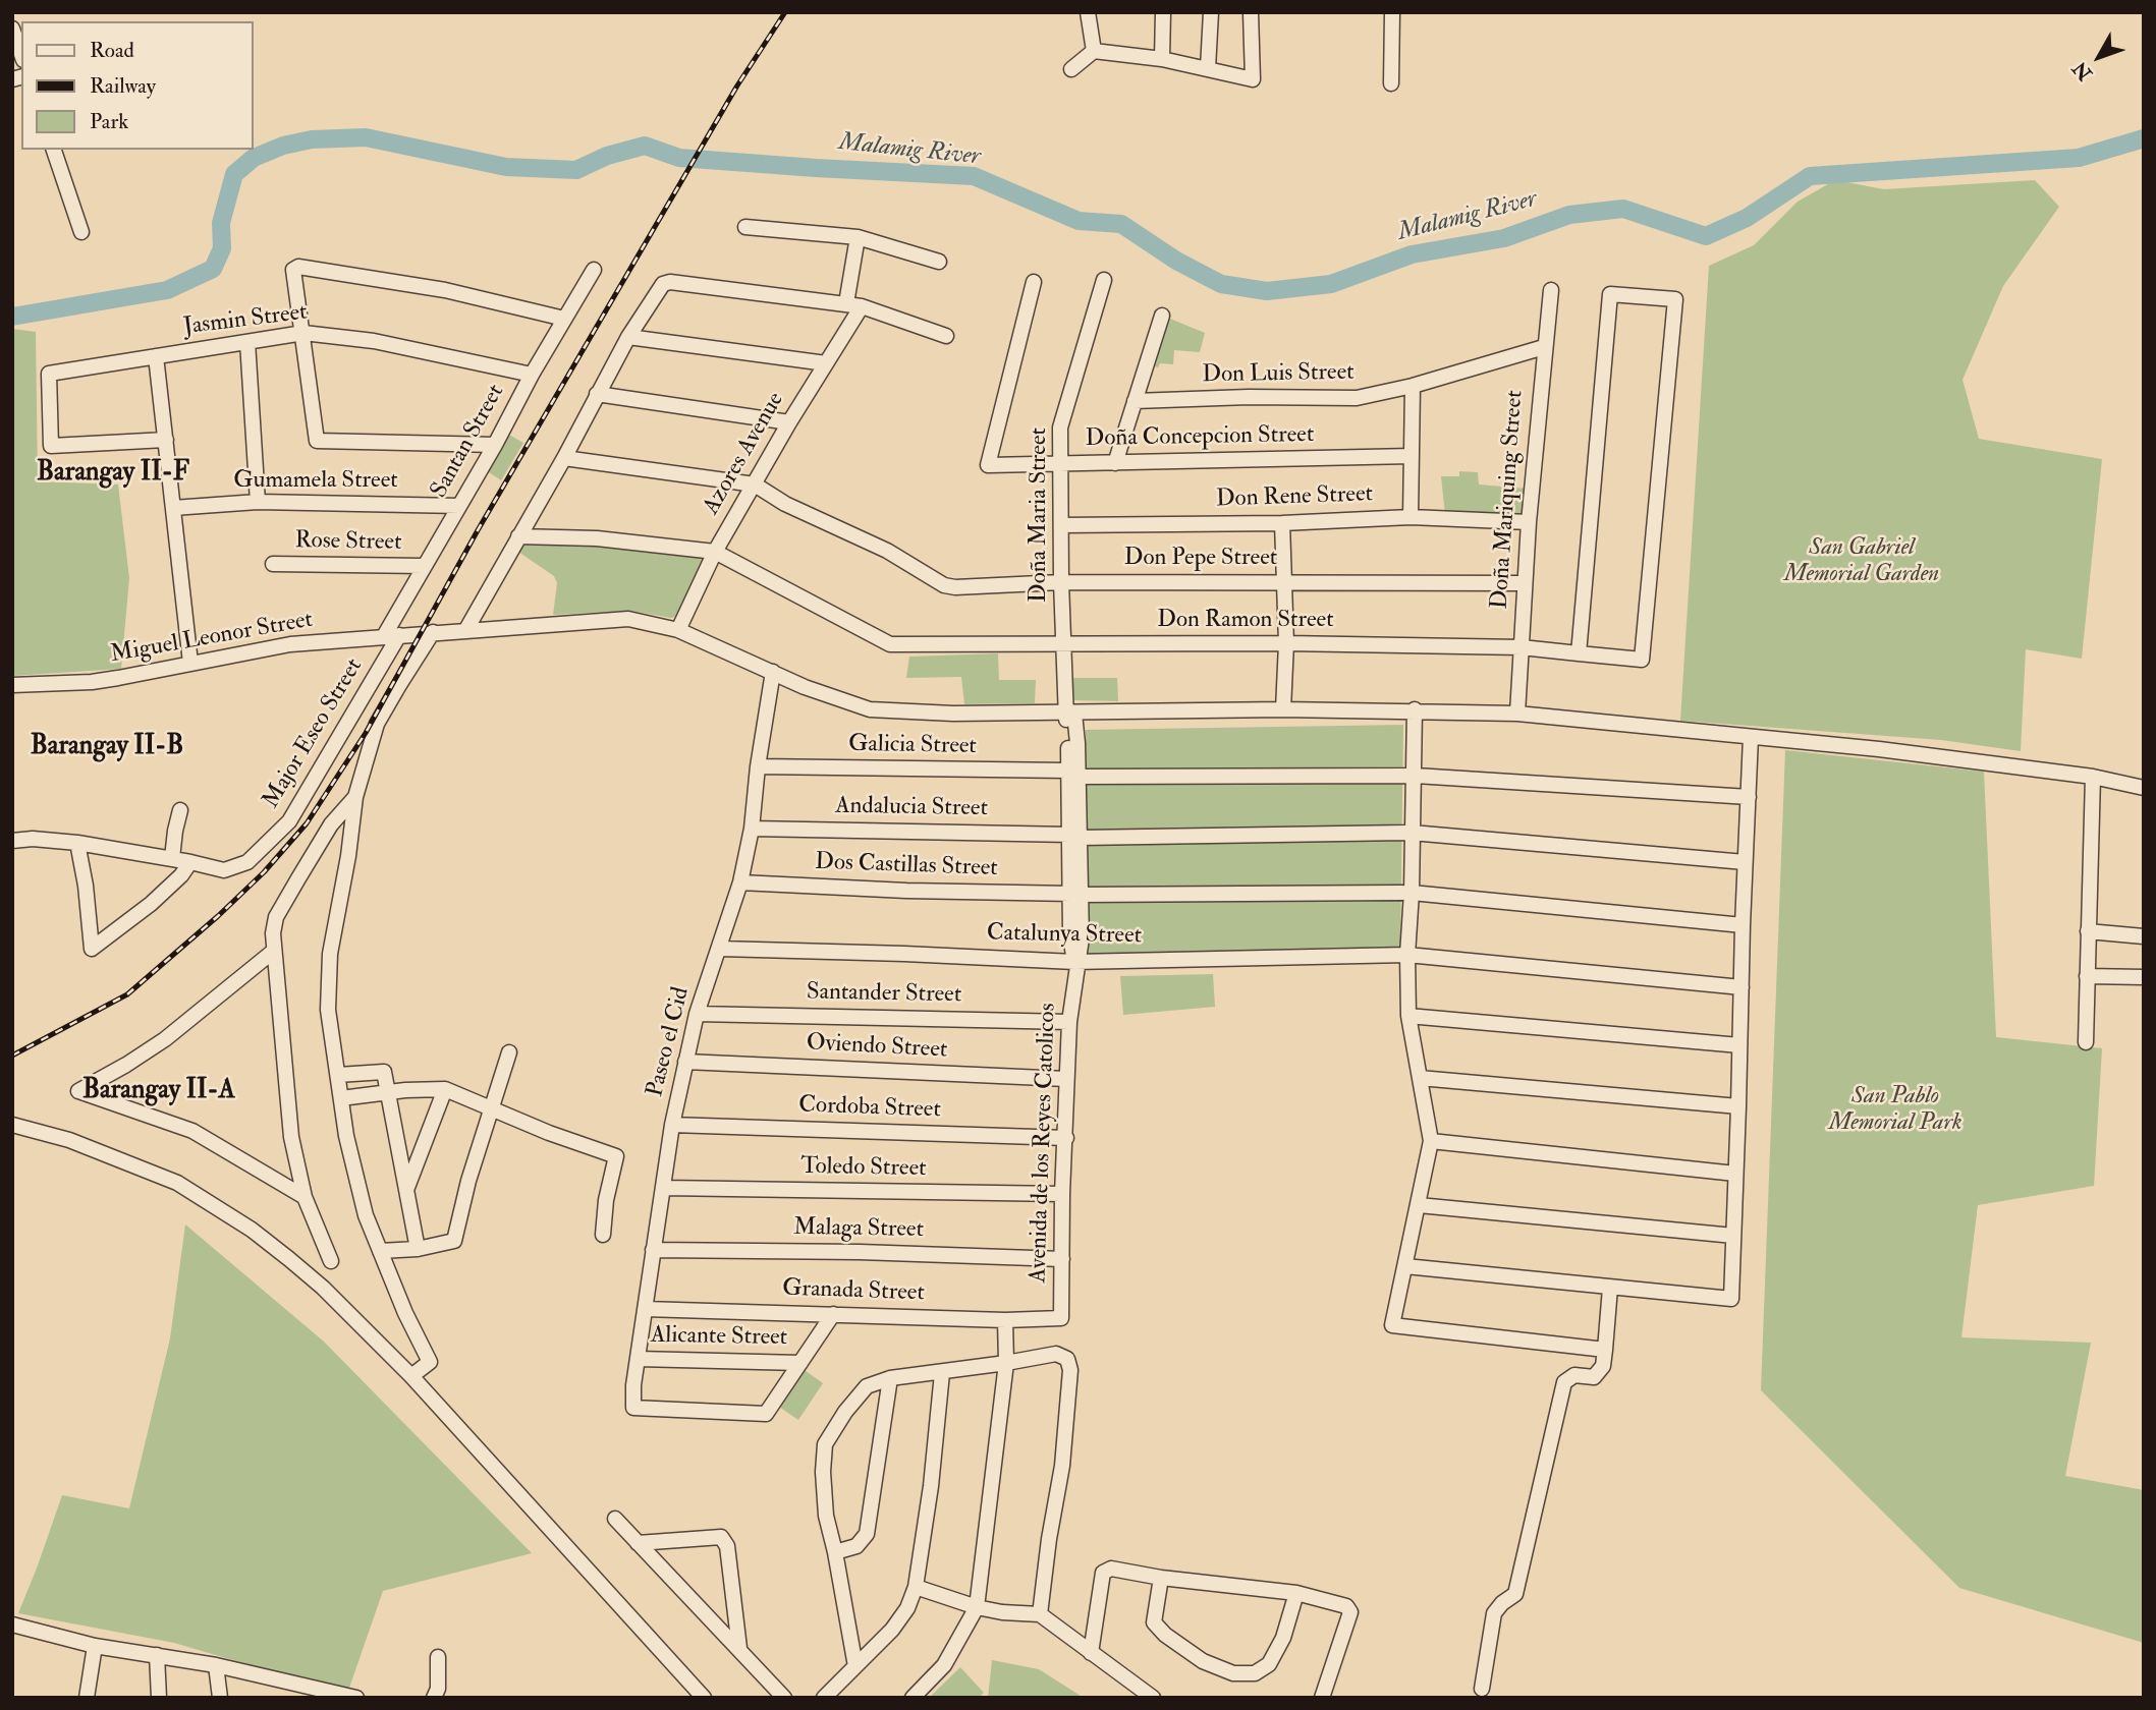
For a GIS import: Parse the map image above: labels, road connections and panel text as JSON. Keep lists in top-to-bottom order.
{
  "streets": {
    "street": [
      "Jasmin Street",
      "Don Luis Street",
      "Doña Concepcion Street",
      "Santan Street",
      "Azores Avenue",
      "Gumamela Street",
      "Don Rene Street",
      "Doña Mariquing Street",
      "Doña Maria Street",
      "Rose Street",
      "Don Pepe Street",
      "Don Ramon Street",
      "Miguel Leonor Street",
      "Major Eseo Street",
      "Galicia Street",
      "Andalucia Street",
      "Dos Castillas Street",
      "Catalunya Street",
      "Santander Street",
      "Paseo el Cid",
      "Oviendo Street",
      "Cordoba Street",
      "Avenida de los Reyes Catolicos",
      "Toledo Street",
      "Malaga Street",
      "Granada Street",
      "Alicante Street"
    ]
  },
  "crossings": [
    ["Jasmin Street", "Santan Street"],
    ["Don Luis Street", "Doña Mariquing Street"],
    ["Doña Concepcion Street", "Doña Maria Street"],
    ["Santan Street", "Gumamela Street"],
    ["Santan Street", "Rose Street"],
    ["Santan Street", "Miguel Leonor Street"],
    ["Santan Street", "Major Eseo Street"],
    ["Azores Avenue", "Don Pepe Street"],
    ["Azores Avenue", "Don Ramon Street"],
    ["Azores Avenue", "Miguel Leonor Street"],
    ["Don Rene Street", "Doña Mariquing Street"],
    ["Don Rene Street", "Doña Maria Street"],
    ["Doña Mariquing Street", "Don Pepe Street"],
    ["Doña Mariquing Street", "Don Ramon Street"],
    ["Doña Mariquing Street", "Miguel Leonor Street"],
    ["Doña Maria Street", "Don Pepe Street"],
    ["Doña Maria Street", "Don Ramon Street"],
    ["Doña Maria Street", "Miguel Leonor Street"],
    ["Doña Maria Street", "Avenida de los Reyes Catolicos"],
    ["Miguel Leonor Street", "Major Eseo Street"],
    ["Miguel Leonor Street", "Paseo el Cid"],
    ["Miguel Leonor Street", "Avenida de los Reyes Catolicos"],
    ["Galicia Street", "Paseo el Cid"],
    ["Galicia Street", "Avenida de los Reyes Catolicos"],
    ["Andalucia Street", "Paseo el Cid"],
    ["Andalucia Street", "Avenida de los Reyes Catolicos"],
    ["Dos Castillas Street", "Paseo el Cid"],
    ["Dos Castillas Street", "Avenida de los Reyes Catolicos"],
    ["Catalunya Street", "Paseo el Cid"],
    ["Catalunya Street", "Avenida de los Reyes Catolicos"],
    ["Santander Street", "Paseo el Cid"],
    ["Santander Street", "Avenida de los Reyes Catolicos"],
    ["Paseo el Cid", "Oviendo Street"],
    ["Paseo el Cid", "Cordoba Street"],
    ["Paseo el Cid", "Toledo Street"],
    ["Paseo el Cid", "Malaga Street"],
    ["Paseo el Cid", "Granada Street"],
    ["Paseo el Cid", "Alicante Street"],
    ["Oviendo Street", "Avenida de los Reyes Catolicos"],
    ["Cordoba Street", "Avenida de los Reyes Catolicos"],
    ["Avenida de los Reyes Catolicos", "Toledo Street"],
    ["Avenida de los Reyes Catolicos", "Malaga Street"],
    ["Avenida de los Reyes Catolicos", "Granada Street"]
  ],
  "districts": ["Barangay II-F", "Barangay II-B", "Barangay II-A"],
  "water": ["Malamig River"],
  "parks": ["San Gabriel Memorial Garden", "San Pablo Memorial Park"],
  "legend": ["Road", "Railway", "Park"],
  "north": "bottom left"
}
